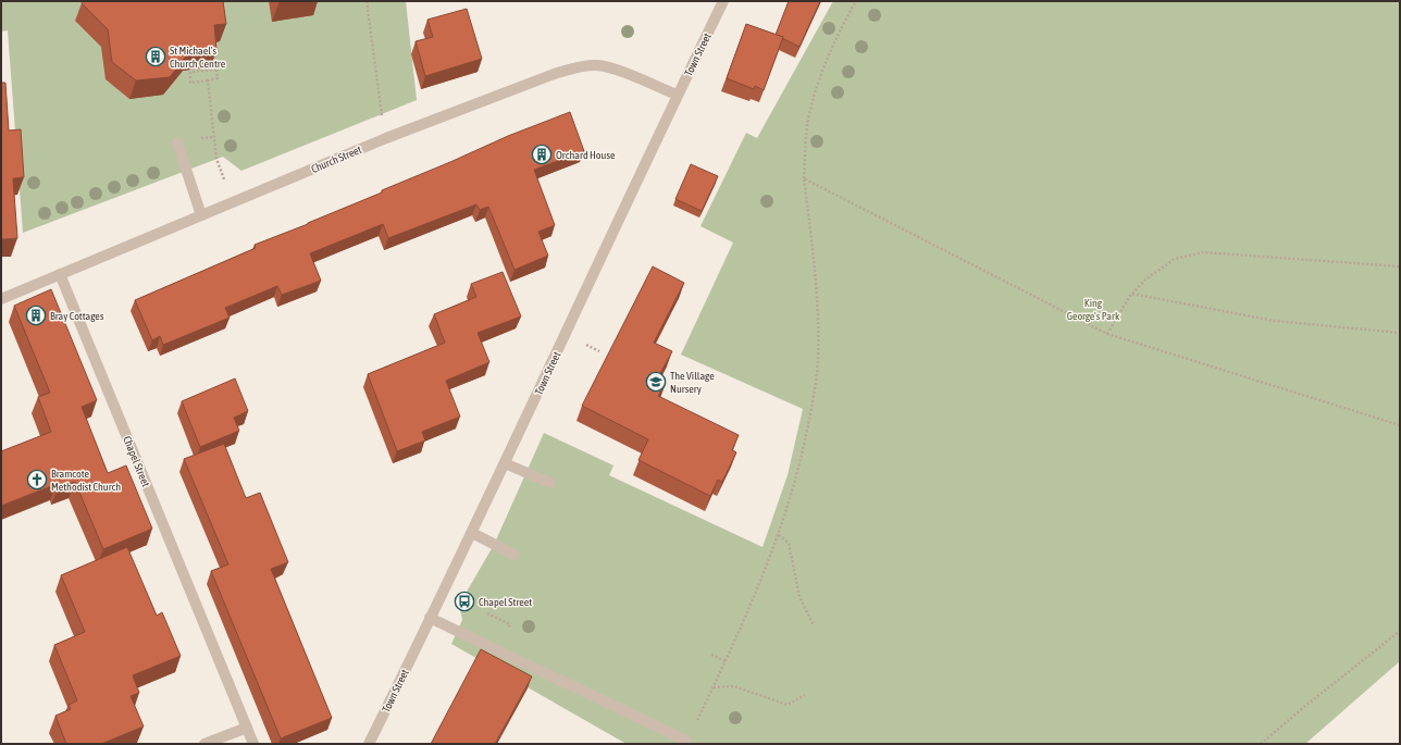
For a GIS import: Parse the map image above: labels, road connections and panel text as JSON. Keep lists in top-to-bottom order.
{
  "streets": {
    "street": ["Town Street", "Church Street", "Chapel Street"]
  },
  "crossings": [
    ["Town Street", "Church Street"],
    ["Church Street", "Chapel Street"]
  ],
  "parks": ["King George's Park"],
  "places": {
    "building": ["St Michael's Church Centre", "Orchard House", "Bray Cottages"],
    "school or university": ["The Village Nursery"],
    "church": ["Bramcote Methodist Church"],
    "bus stop": ["Chapel Street"]
  }
}
